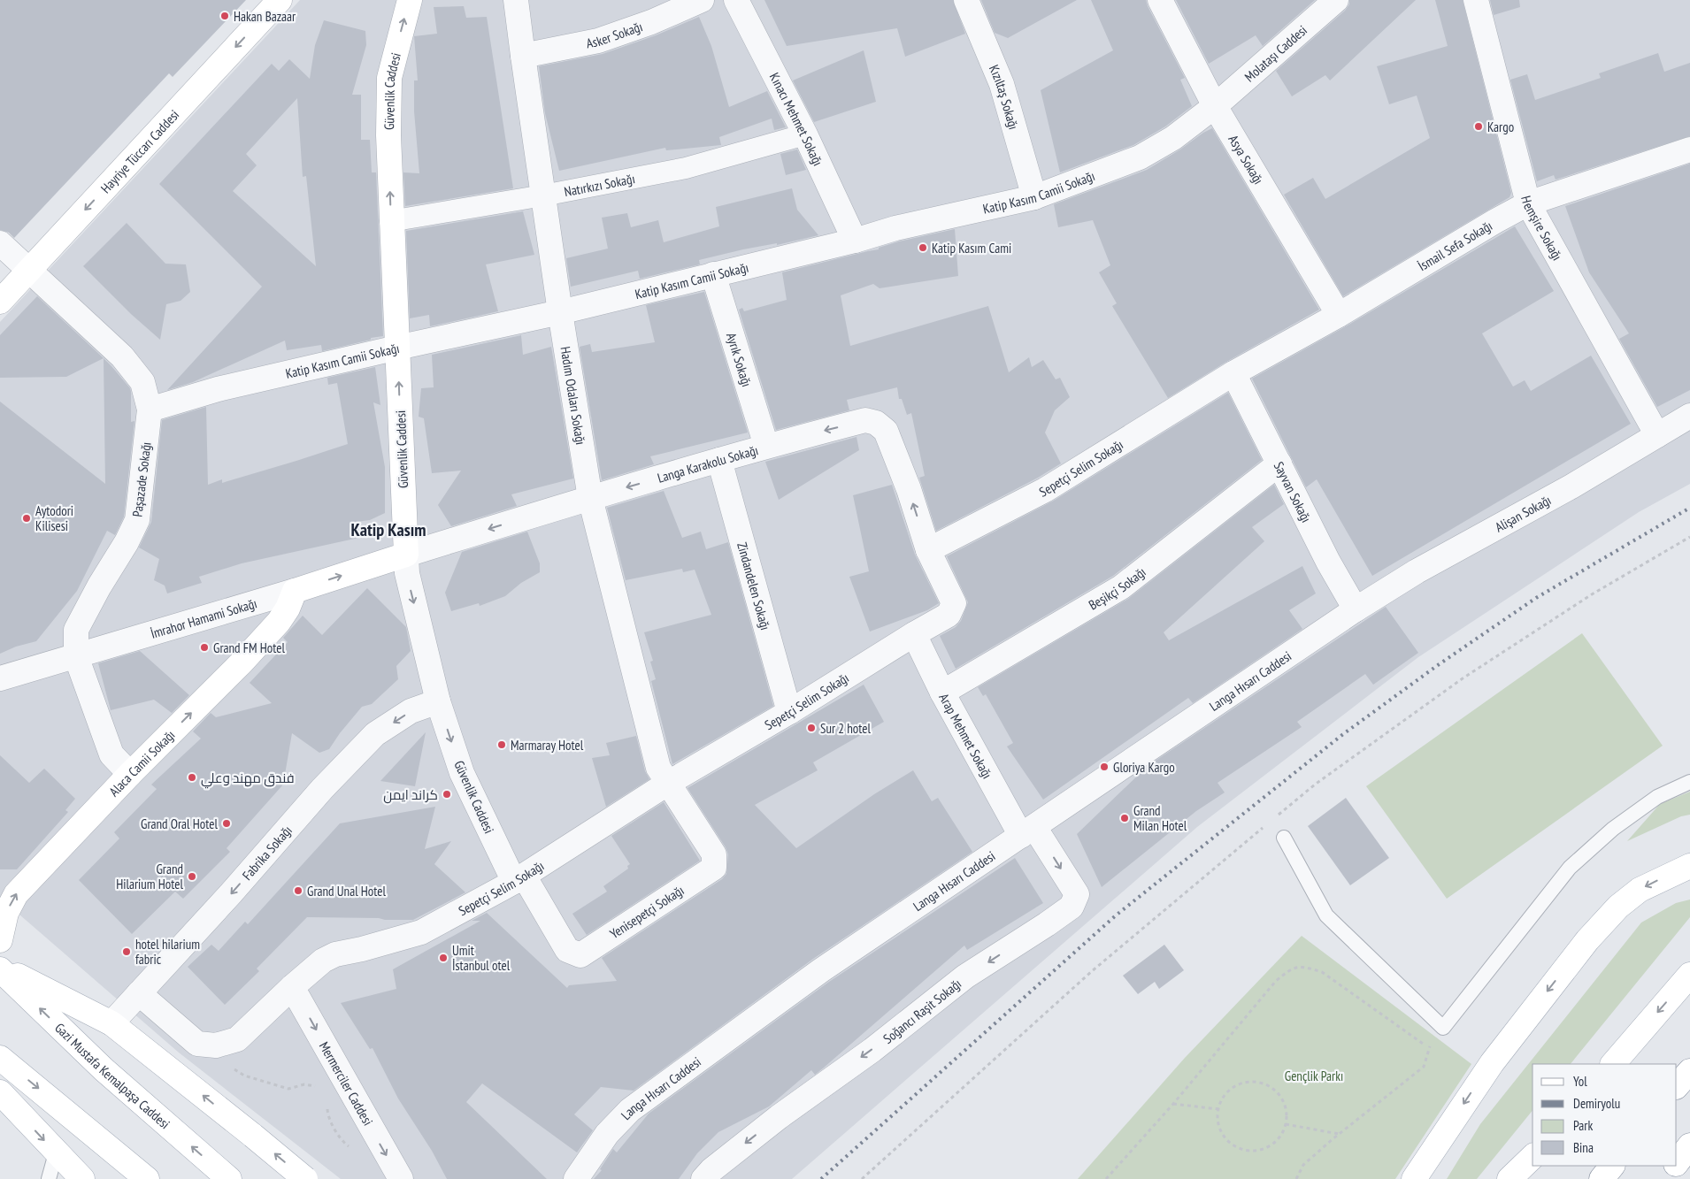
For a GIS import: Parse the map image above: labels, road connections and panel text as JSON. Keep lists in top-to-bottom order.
{
  "streets": {
    "main road": [
      "Güvenlik Caddesi",
      "Hayriye Tüccarı Caddesi",
      "İmrahor Hamami Sokağı",
      "Alaca Camii Sokağı",
      "Gazi Mustafa Kemalpaşa Caddesi"
    ],
    "street": [
      "Asker Sokağı",
      "Molataşı Caddesi",
      "Kızıltaş Sokağı",
      "Kınacı Mehmet Sokağı",
      "Asya Sokağı",
      "Natırkızı Sokağı",
      "Katip Kasım Camii Sokağı",
      "Hemşire Sokağı",
      "İsmail Sefa Sokağı",
      "Ayrık Sokağı",
      "Hadım Odaları Sokağı",
      "Langa Karakolu Sokağı",
      "Sepetçi Selim Sokağı",
      "Paşazade Sokağı",
      "Sayvan Sokağı",
      "Alişan Sokağı",
      "Zindandelen Sokağı",
      "Beşikçi Sokağı",
      "Langa Hısarı Caddesi",
      "Arap Mehmet Sokağı",
      "Fabrika Sokağı",
      "Yenisepetçi Sokağı",
      "Soğancı Raşit Sokağı",
      "Mermerciler Caddesi"
    ]
  },
  "crossings": [
    ["Asker Sokağı", "Hadım Odaları Sokağı"],
    ["Molataşı Caddesi", "Asya Sokağı"],
    ["Molataşı Caddesi", "Katip Kasım Camii Sokağı"],
    ["Güvenlik Caddesi", "Natırkızı Sokağı"],
    ["Güvenlik Caddesi", "Katip Kasım Camii Sokağı"],
    ["Güvenlik Caddesi", "Langa Karakolu Sokağı"],
    ["Güvenlik Caddesi", "Sepetçi Selim Sokağı"],
    ["Güvenlik Caddesi", "İmrahor Hamami Sokağı"],
    ["Güvenlik Caddesi", "Fabrika Sokağı"],
    ["Güvenlik Caddesi", "Yenisepetçi Sokağı"],
    ["Kızıltaş Sokağı", "Katip Kasım Camii Sokağı"],
    ["Kınacı Mehmet Sokağı", "Natırkızı Sokağı"],
    ["Kınacı Mehmet Sokağı", "Katip Kasım Camii Sokağı"],
    ["Hayriye Tüccarı Caddesi", "Paşazade Sokağı"],
    ["Asya Sokağı", "Katip Kasım Camii Sokağı"],
    ["Asya Sokağı", "İsmail Sefa Sokağı"],
    ["Natırkızı Sokağı", "Hadım Odaları Sokağı"],
    ["Katip Kasım Camii Sokağı", "Ayrık Sokağı"],
    ["Katip Kasım Camii Sokağı", "Hadım Odaları Sokağı"],
    ["Katip Kasım Camii Sokağı", "Paşazade Sokağı"],
    ["Hemşire Sokağı", "İsmail Sefa Sokağı"],
    ["Hemşire Sokağı", "Alişan Sokağı"],
    ["İsmail Sefa Sokağı", "Sepetçi Selim Sokağı"],
    ["İsmail Sefa Sokağı", "Sayvan Sokağı"],
    ["Ayrık Sokağı", "Langa Karakolu Sokağı"],
    ["Hadım Odaları Sokağı", "Langa Karakolu Sokağı"],
    ["Hadım Odaları Sokağı", "Sepetçi Selim Sokağı"],
    ["Hadım Odaları Sokağı", "Yenisepetçi Sokağı"],
    ["Langa Karakolu Sokağı", "Sepetçi Selim Sokağı"],
    ["Langa Karakolu Sokağı", "Zindandelen Sokağı"],
    ["Langa Karakolu Sokağı", "İmrahor Hamami Sokağı"],
    ["Sepetçi Selim Sokağı", "Sayvan Sokağı"],
    ["Sepetçi Selim Sokağı", "Zindandelen Sokağı"],
    ["Sepetçi Selim Sokağı", "Arap Mehmet Sokağı"],
    ["Sepetçi Selim Sokağı", "Yenisepetçi Sokağı"],
    ["Sepetçi Selim Sokağı", "Mermerciler Caddesi"],
    ["Paşazade Sokağı", "İmrahor Hamami Sokağı"],
    ["Paşazade Sokağı", "Alaca Camii Sokağı"],
    ["Sayvan Sokağı", "Alişan Sokağı"],
    ["Sayvan Sokağı", "Beşikçi Sokağı"],
    ["Sayvan Sokağı", "Langa Hısarı Caddesi"],
    ["Alişan Sokağı", "Langa Hısarı Caddesi"],
    ["Beşikçi Sokağı", "Arap Mehmet Sokağı"],
    ["İmrahor Hamami Sokağı", "Alaca Camii Sokağı"],
    ["Langa Hısarı Caddesi", "Arap Mehmet Sokağı"],
    ["Langa Hısarı Caddesi", "Soğancı Raşit Sokağı"],
    ["Arap Mehmet Sokağı", "Soğancı Raşit Sokağı"]
  ],
  "one_way": [
    "Hayriye Tüccarı Caddesi",
    "Langa Karakolu Sokağı",
    "Alaca Camii Sokağı",
    "Fabrika Sokağı",
    "Soğancı Raşit Sokağı",
    "Mermerciler Caddesi"
  ],
  "districts": ["Katip Kasım"],
  "parks": ["Gençlik Parkı"],
  "places": [
    "Hakan Bazaar",
    "Kargo",
    "Katip Kasım Cami",
    "Aytodori Kilisesi",
    "Grand FM Hotel",
    "Sur 2 hotel",
    "Marmaray Hotel",
    "Gloriya Kargo",
    "فندق مهند وعلي",
    "كراند ايمن",
    "Grand Milan Hotel",
    "Grand Oral Hotel",
    "Grand Hilarium Hotel",
    "Grand Unal Hotel",
    "hotel hilarium fabric",
    "Umit İstanbul otel"
  ],
  "legend": [
    "Yol",
    "Demiryolu",
    "Park",
    "Bina"
  ]
}
